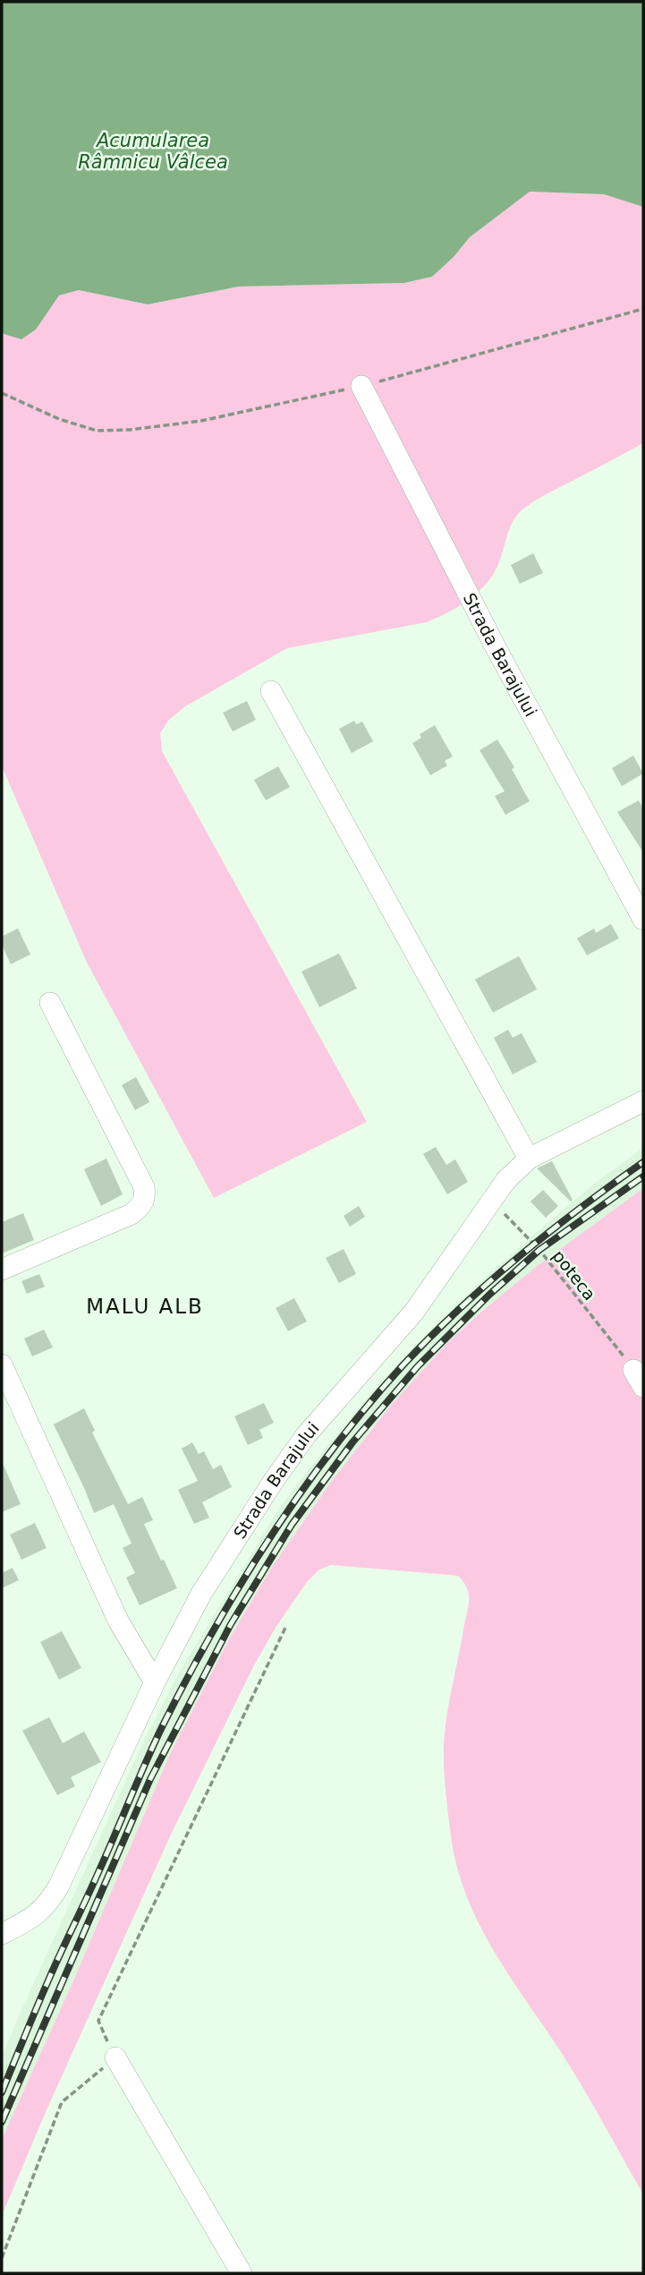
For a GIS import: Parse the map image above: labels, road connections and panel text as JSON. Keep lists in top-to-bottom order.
{
  "streets": {
    "street": ["Strada Barajului"],
    "path": ["poteca"]
  },
  "crossings": [
    ["Strada Barajului", "poteca"]
  ],
  "districts": ["MALU ALB"],
  "water": ["Acumularea Râmnicu Vâlcea"]
}
